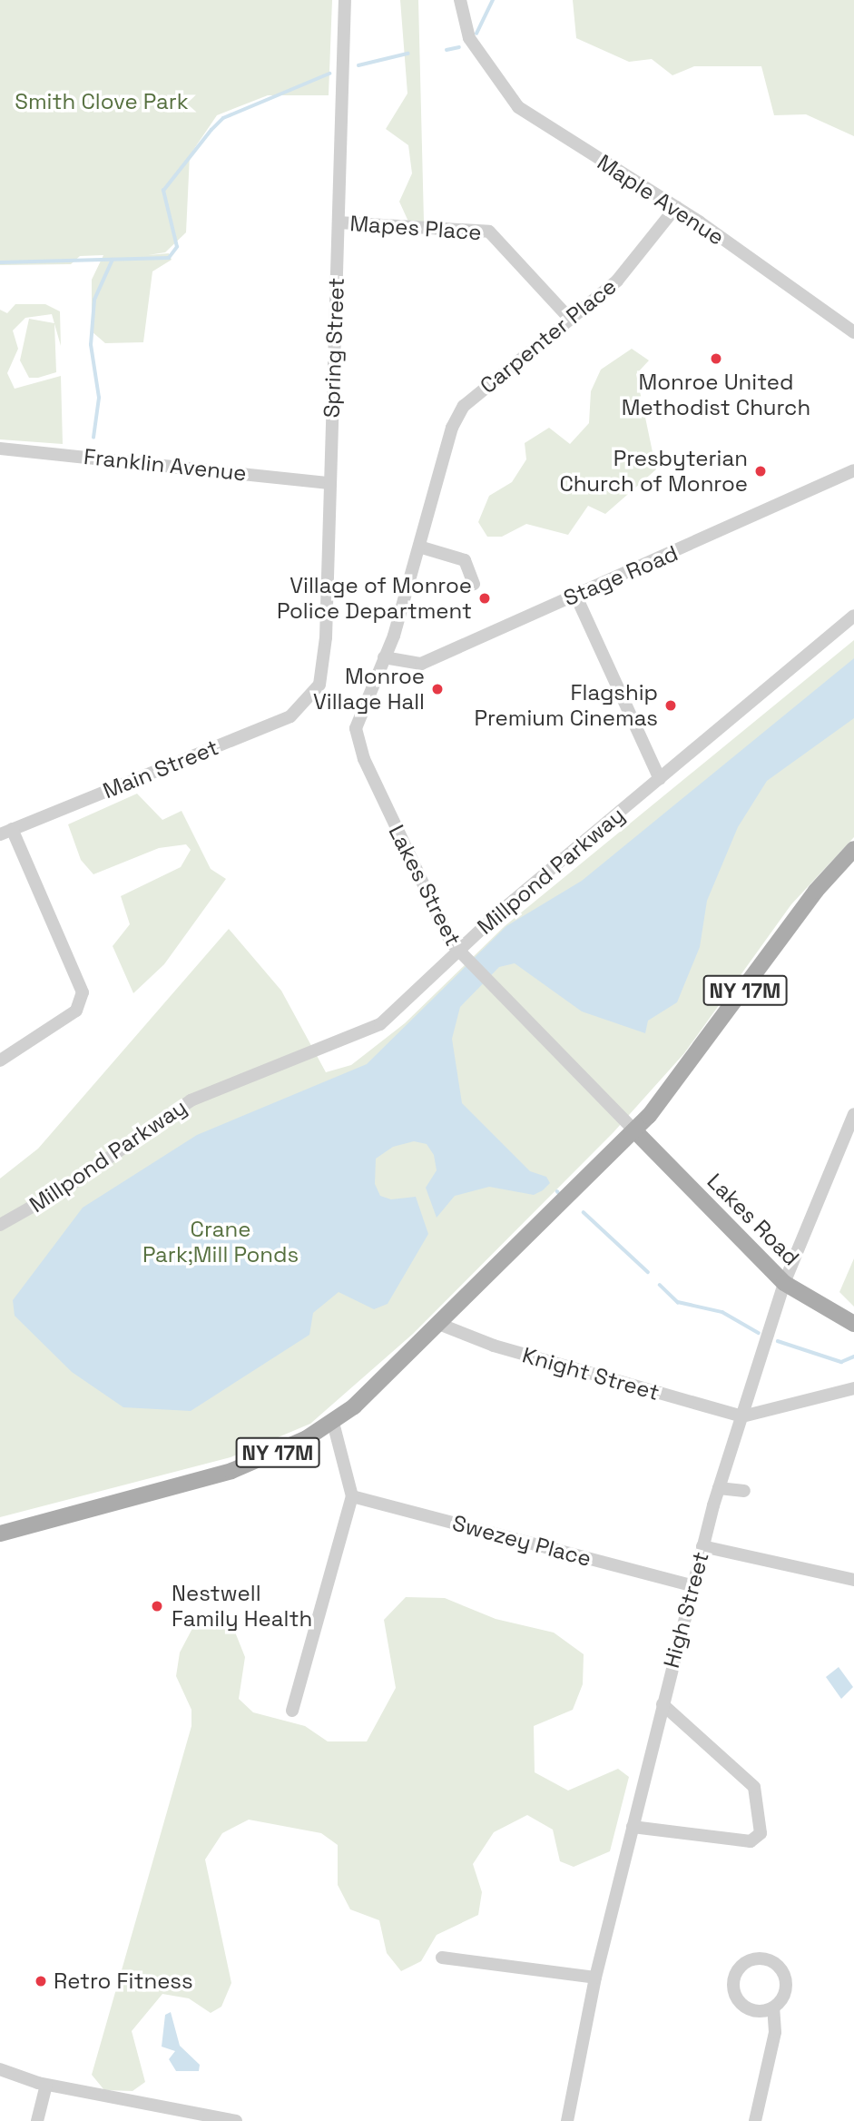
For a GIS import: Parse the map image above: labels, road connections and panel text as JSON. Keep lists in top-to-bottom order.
{
  "streets": {
    "main road": ["NY 17M", "Lakes Road"],
    "street": [
      "Maple Avenue",
      "Mapes Place",
      "Carpenter Place",
      "Spring Street",
      "Franklin Avenue",
      "Stage Road",
      "Main Street",
      "Millpond Parkway",
      "Lakes Street",
      "Knight Street",
      "Swezey Place",
      "High Street"
    ]
  },
  "crossings": [
    ["Maple Avenue", "Carpenter Place"],
    ["Mapes Place", "Carpenter Place"],
    ["Mapes Place", "Spring Street"],
    ["Carpenter Place", "Stage Road"],
    ["Carpenter Place", "Lakes Street"],
    ["Spring Street", "Franklin Avenue"],
    ["Spring Street", "Main Street"],
    ["Stage Road", "Lakes Street"],
    ["Millpond Parkway", "Lakes Street"],
    ["Lakes Street", "NY 17M"],
    ["Lakes Street", "Lakes Road"],
    ["NY 17M", "Lakes Road"],
    ["NY 17M", "Knight Street"],
    ["Lakes Road", "High Street"],
    ["Knight Street", "High Street"],
    ["Swezey Place", "High Street"]
  ],
  "parks": ["Smith Clove Park", "Crane Park;Mill Ponds"],
  "places": [
    "Monroe United Methodist Church",
    "Presbyterian Church of Monroe",
    "Village of Monroe Police Department",
    "Monroe Village Hall",
    "Flagship Premium Cinemas",
    "Nestwell Family Health",
    "Retro Fitness"
  ]
}
